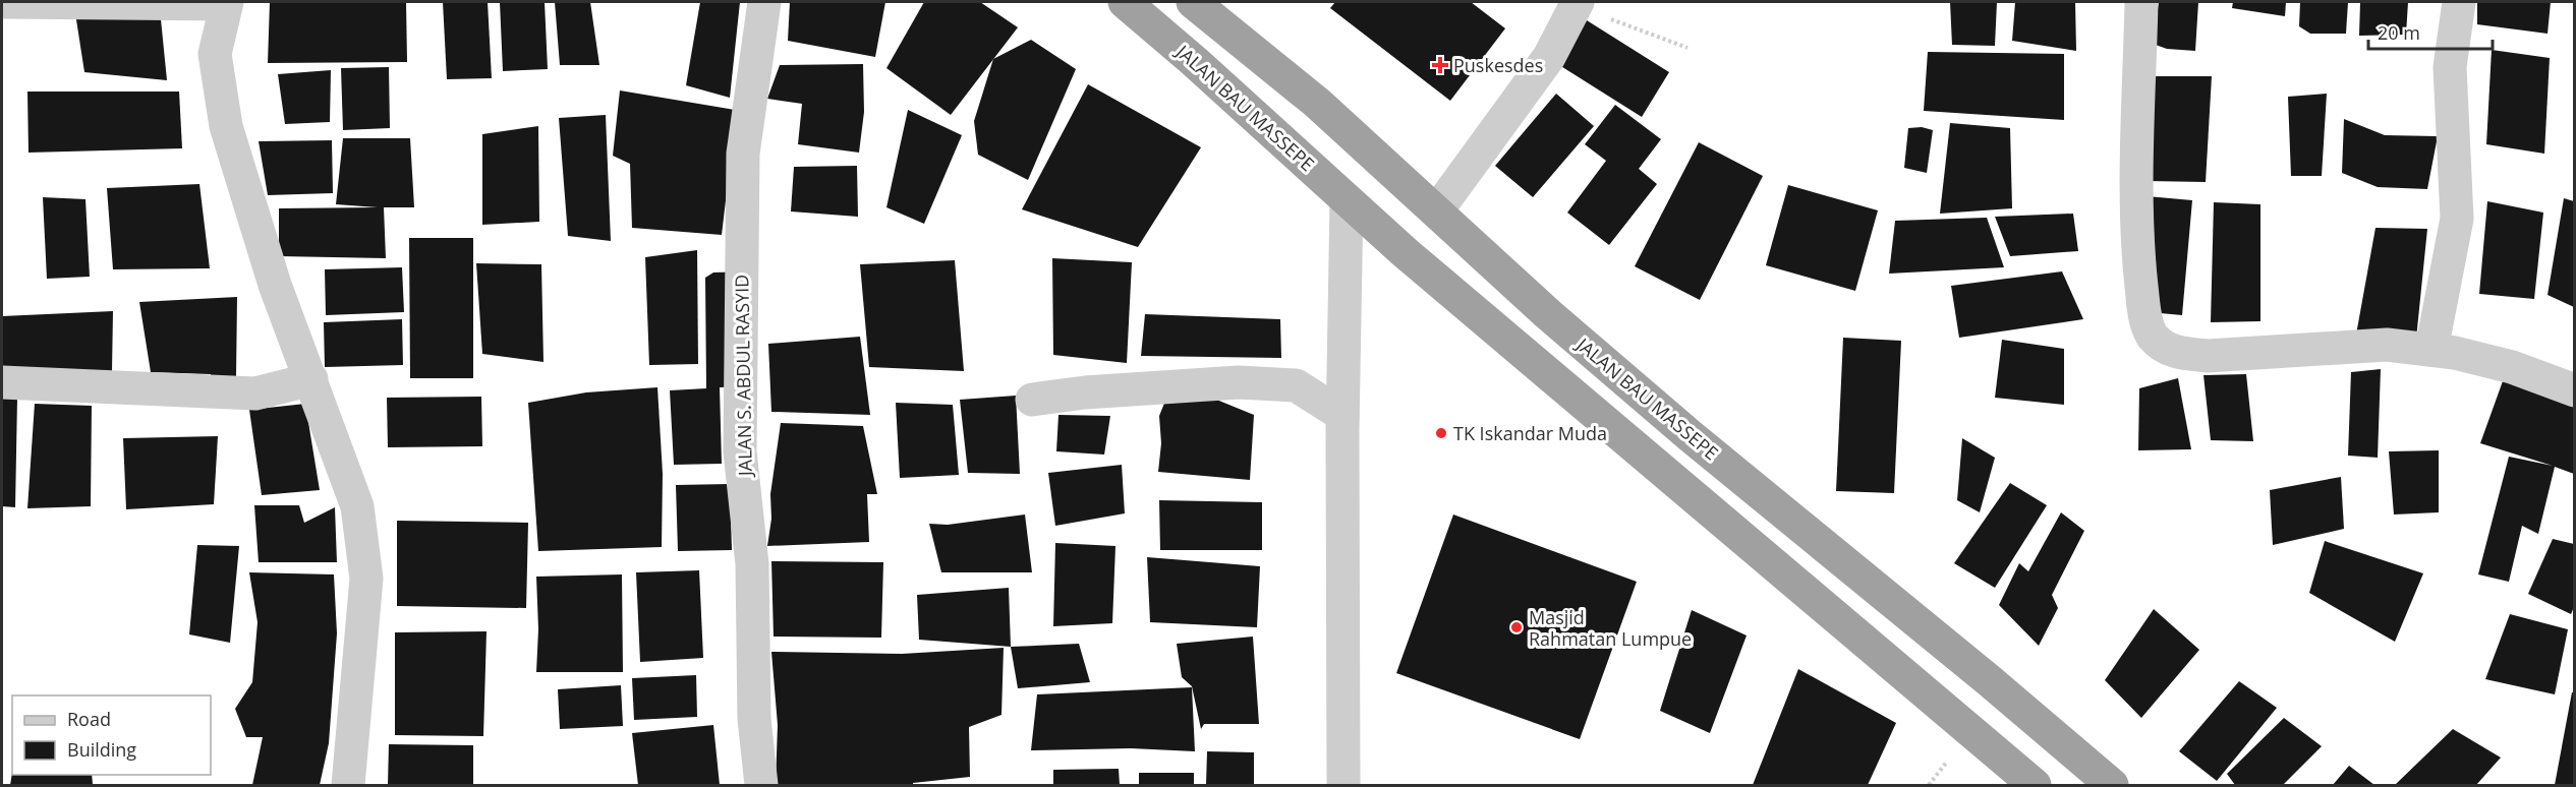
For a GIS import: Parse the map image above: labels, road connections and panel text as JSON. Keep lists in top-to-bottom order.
{
  "streets": {
    "highway": ["JALAN BAU MASSEPE"],
    "street": ["JALAN S. ABDUL RASYID"]
  },
  "places": {
    "health": ["Puskesdes"],
    "other": ["TK Iskandar Muda", "Masjid Rahmatan Lumpue"]
  },
  "legend": ["Road", "Building"],
  "scale_bar": "20 m"
}
